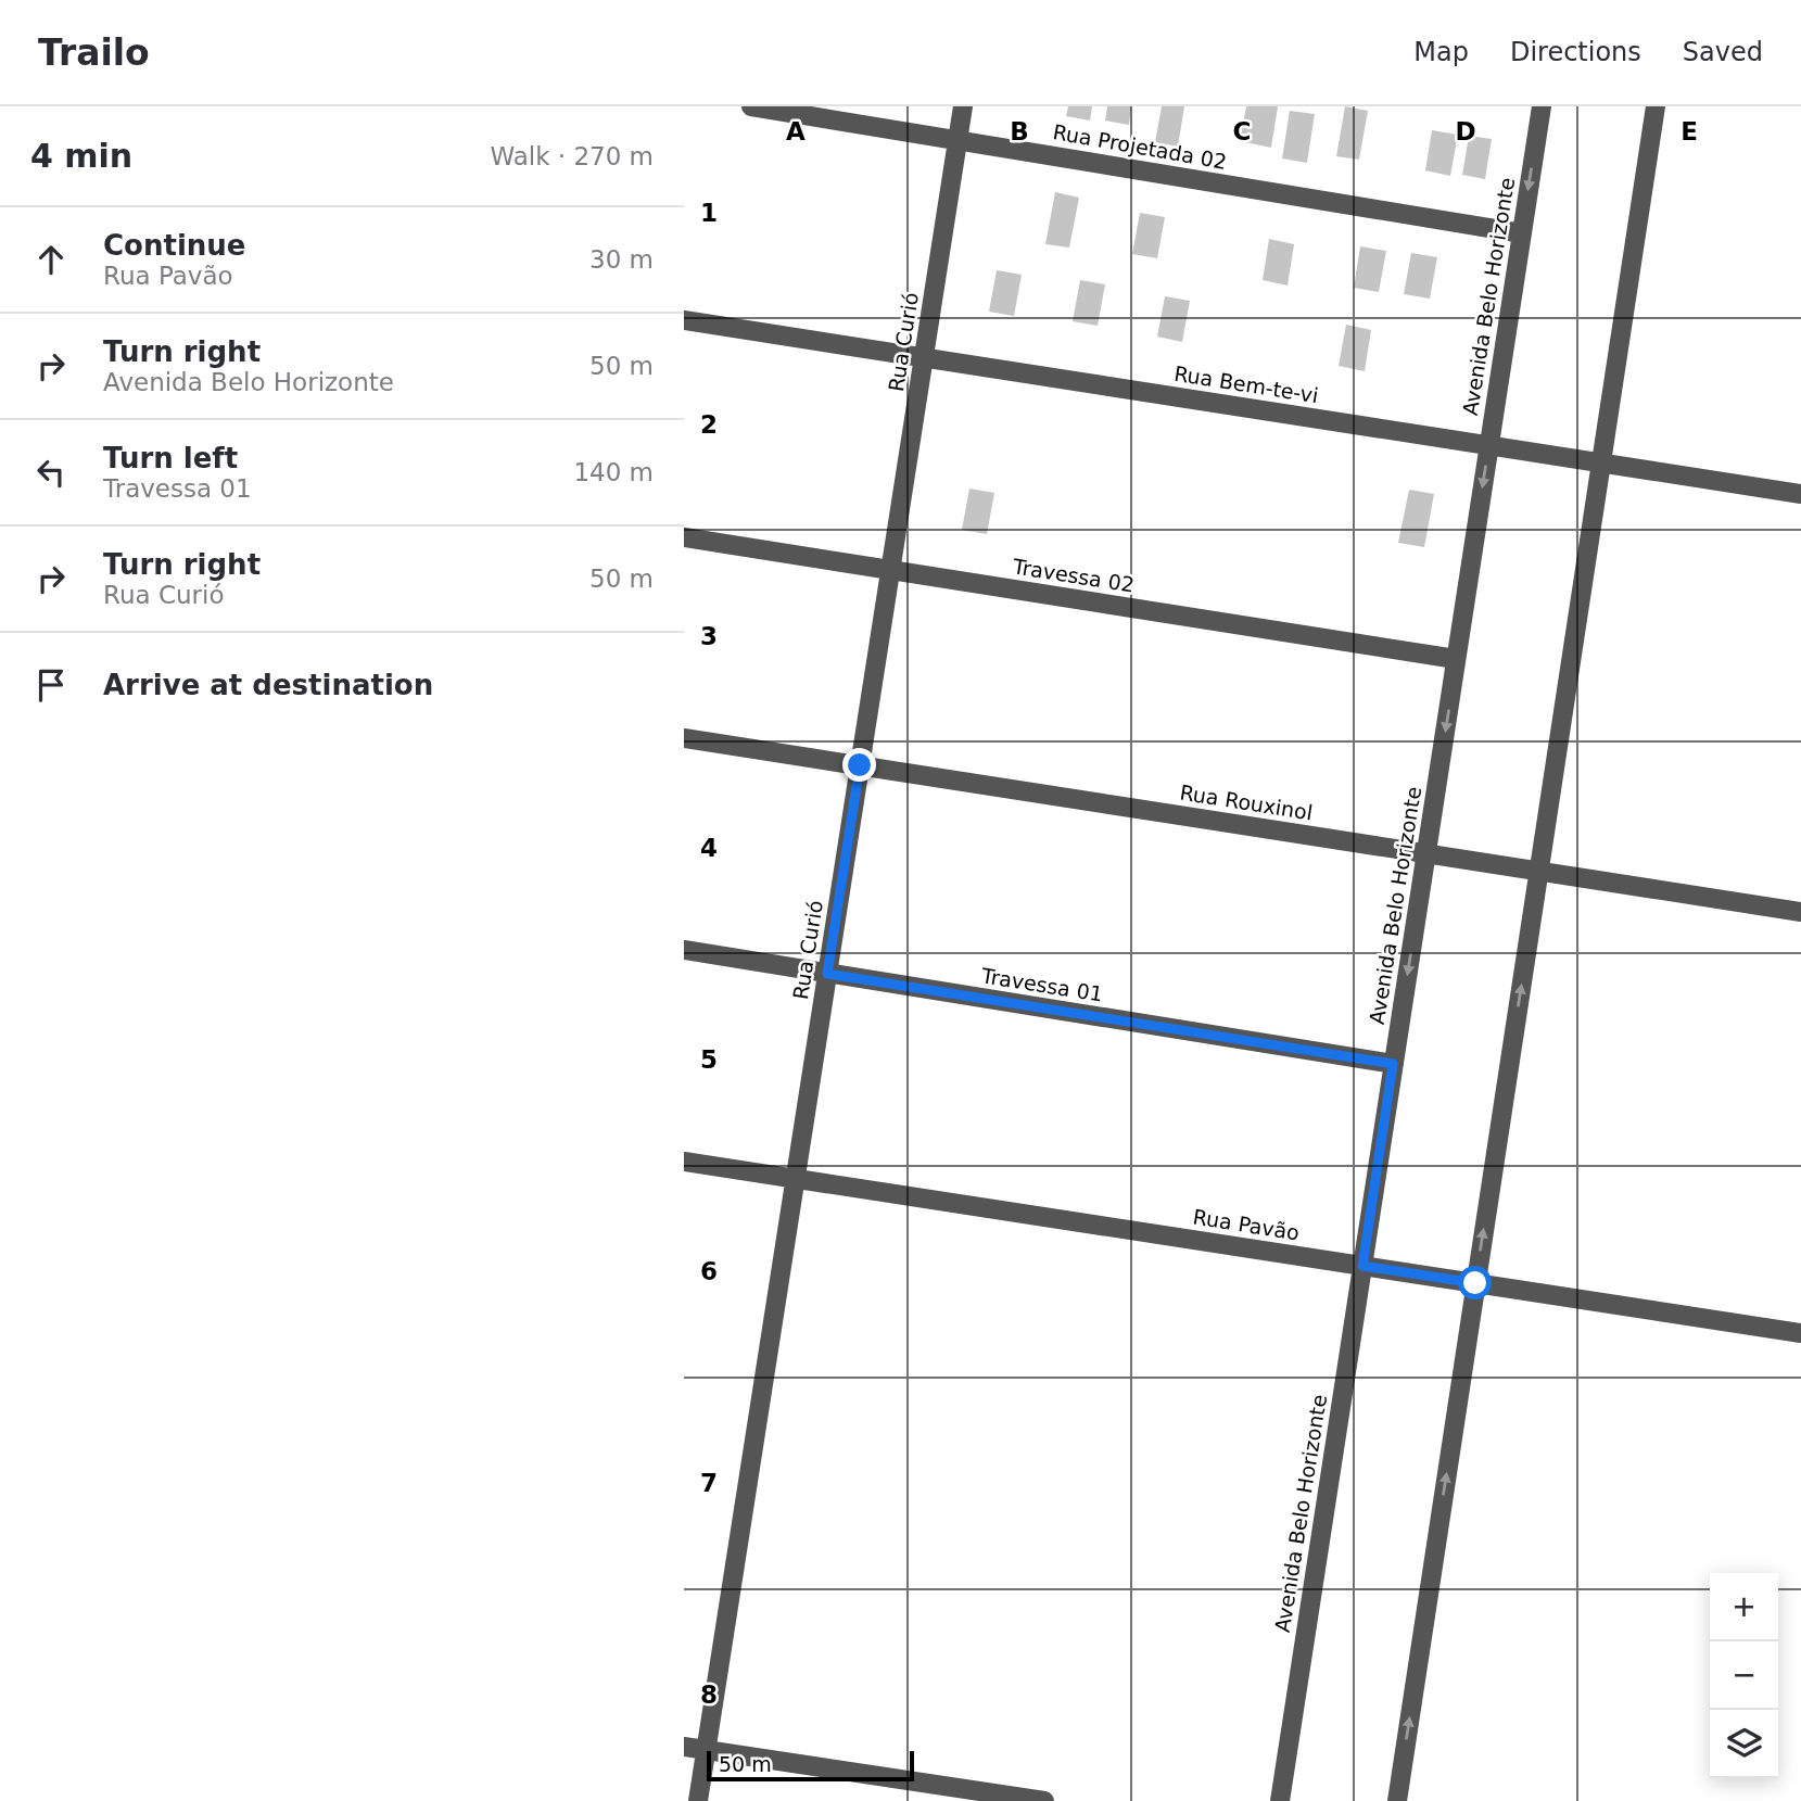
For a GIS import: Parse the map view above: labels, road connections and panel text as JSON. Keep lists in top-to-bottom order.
{
  "streets": {
    "street": [
      "Rua Projetada 02",
      "Avenida Belo Horizonte",
      "Rua Curió",
      "Rua Bem-te-vi",
      "Travessa 02",
      "Rua Rouxinol",
      "Travessa 01",
      "Rua Pavão"
    ]
  },
  "crossings": [
    ["Rua Projetada 02", "Avenida Belo Horizonte"],
    ["Rua Projetada 02", "Rua Curió"],
    ["Avenida Belo Horizonte", "Rua Bem-te-vi"],
    ["Avenida Belo Horizonte", "Travessa 02"],
    ["Avenida Belo Horizonte", "Rua Rouxinol"],
    ["Avenida Belo Horizonte", "Travessa 01"],
    ["Avenida Belo Horizonte", "Rua Pavão"],
    ["Rua Curió", "Rua Bem-te-vi"],
    ["Rua Curió", "Travessa 02"],
    ["Rua Curió", "Rua Rouxinol"],
    ["Rua Curió", "Travessa 01"],
    ["Rua Curió", "Rua Pavão"]
  ],
  "scale_bar": "50 m",
  "page": {
    "header": "Trailo",
    "nav": ["Map", "Directions", "Saved"],
    "heading": ["4 min", "Walk · 270 m"],
    "list": [
      ["Continue", "Rua Pavão", "30 m"],
      ["Turn right", "Avenida Belo Horizonte", "50 m"],
      ["Turn left", "Travessa 01", "140 m"],
      ["Turn right", "Rua Curió", "50 m"],
      "Arrive at destination"
    ],
    "map_buttons": ["+", "−"],
    "scale": "50 m"
  },
  "grid": {
    "columns": [
      "A",
      "B",
      "C",
      "D",
      "E"
    ],
    "rows": [
      "1",
      "2",
      "3",
      "4",
      "5",
      "6",
      "7",
      "8"
    ]
  }
}
